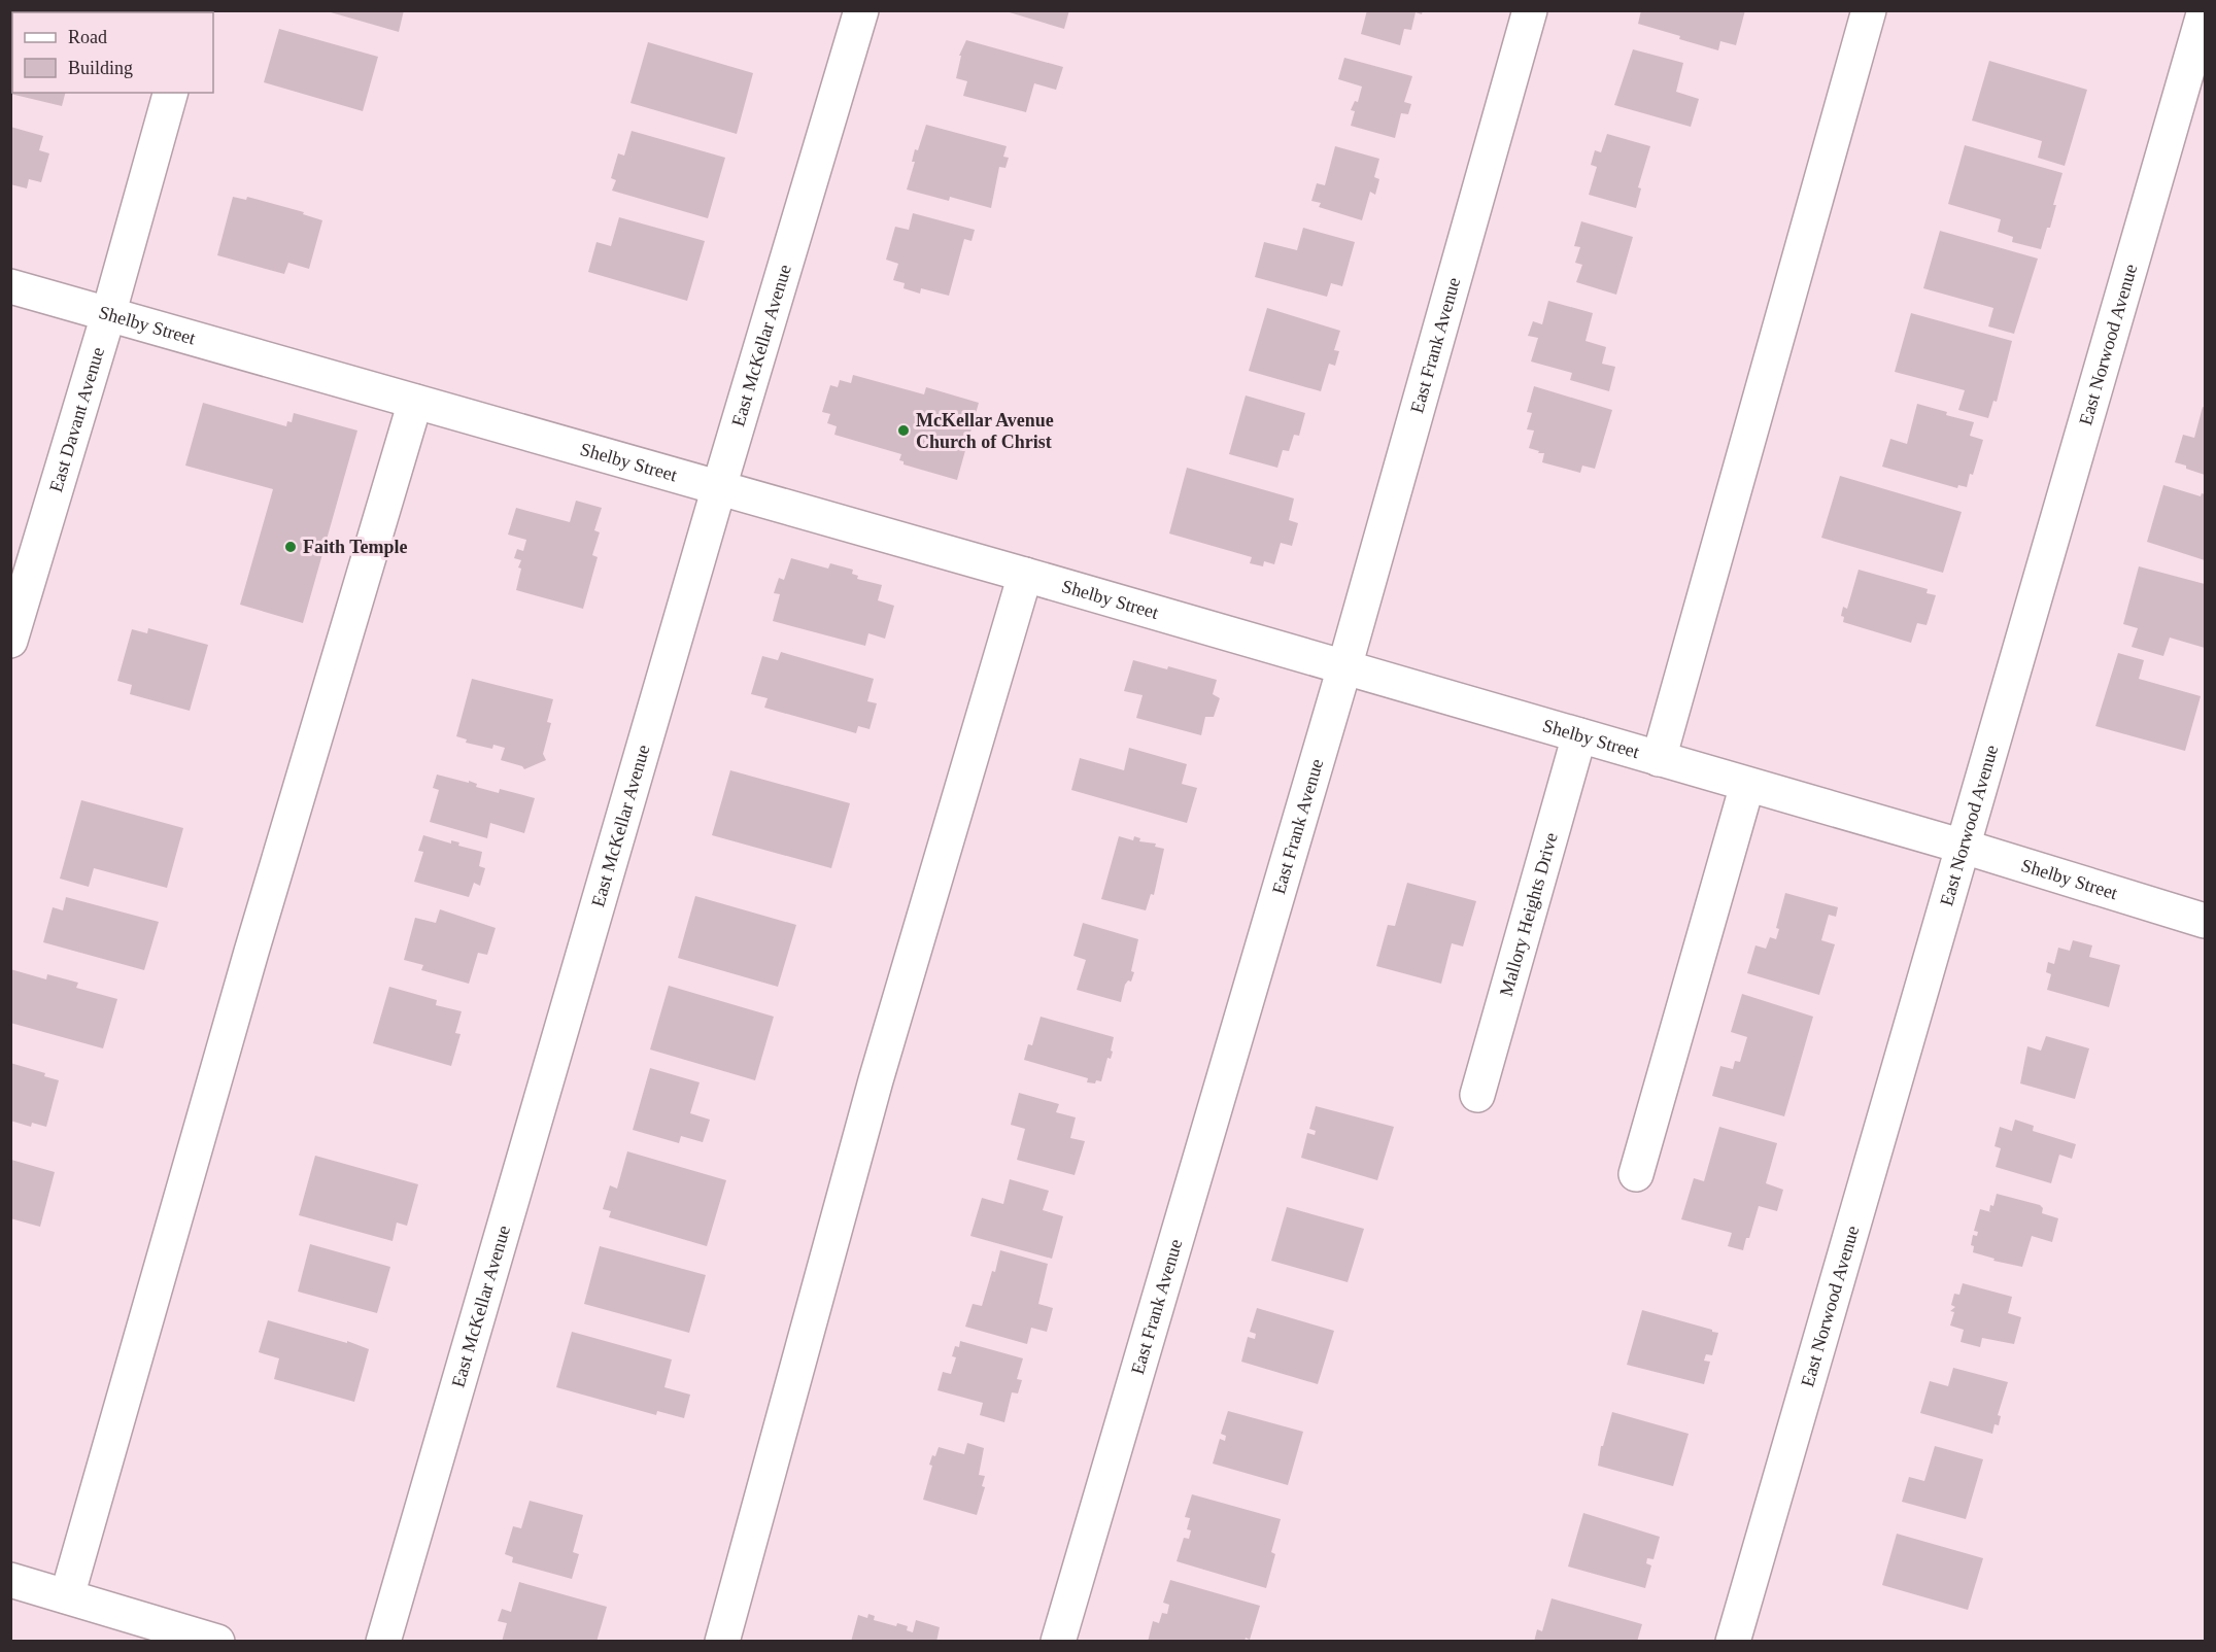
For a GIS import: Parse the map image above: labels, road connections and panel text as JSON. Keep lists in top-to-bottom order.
{
  "streets": {
    "street": [
      "Shelby Street",
      "East McKellar Avenue",
      "East Norwood Avenue",
      "East Frank Avenue",
      "East Davant Avenue",
      "Mallory Heights Drive"
    ]
  },
  "crossings": [
    ["Shelby Street", "East McKellar Avenue"],
    ["Shelby Street", "East Norwood Avenue"],
    ["Shelby Street", "East Frank Avenue"],
    ["Shelby Street", "East Davant Avenue"],
    ["Shelby Street", "Mallory Heights Drive"]
  ],
  "places": ["McKellar Avenue Church of Christ", "Faith Temple"],
  "legend": ["Road", "Building"]
}
